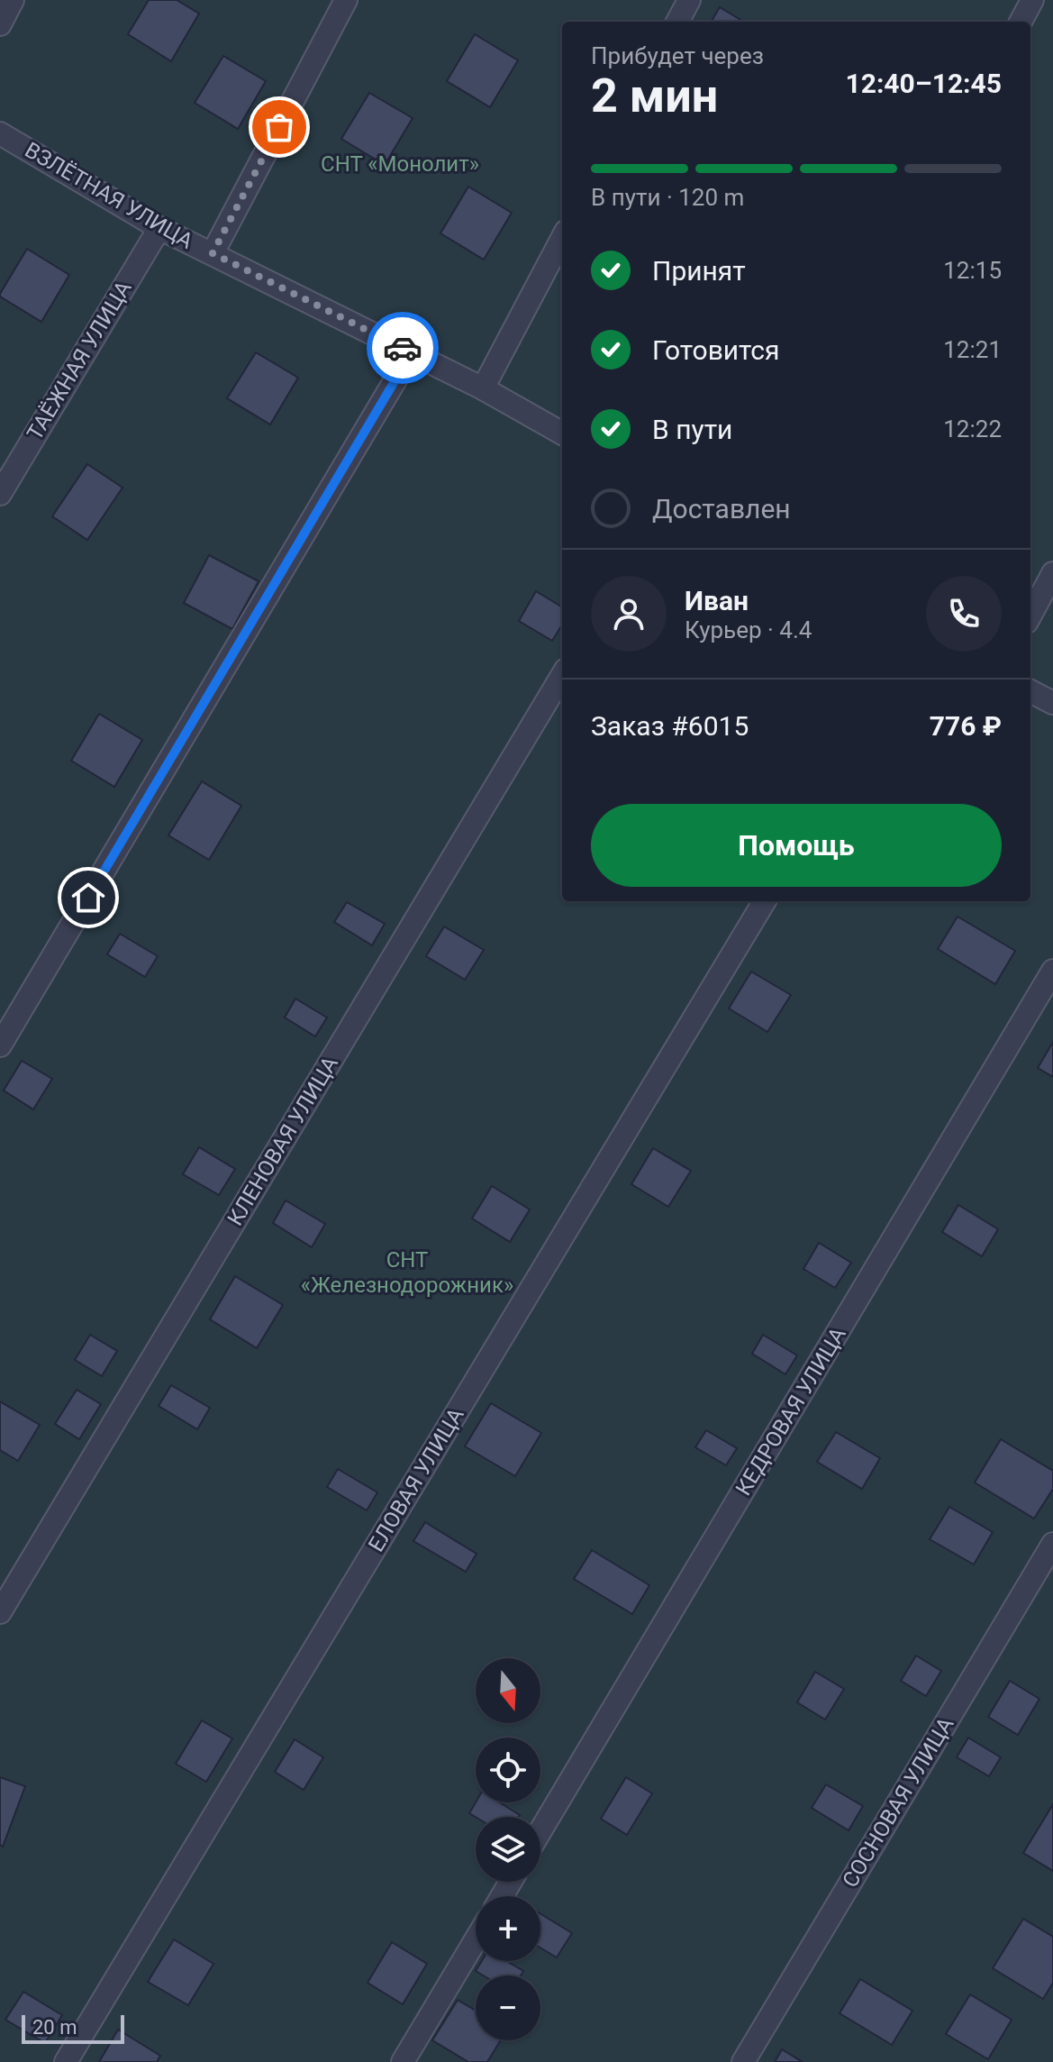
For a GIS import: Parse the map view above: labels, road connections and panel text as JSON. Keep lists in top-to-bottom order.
{
  "streets": {
    "street": [
      "ВЗЛЁТНАЯ УЛИЦА",
      "ТАЁЖНАЯ УЛИЦА",
      "КЛЕНОВАЯ УЛИЦА",
      "КЕДРОВАЯ УЛИЦА",
      "ЕЛОВАЯ УЛИЦА",
      "СОСНОВАЯ УЛИЦА"
    ]
  },
  "crossings": [
    ["ВЗЛЁТНАЯ УЛИЦА", "ТАЁЖНАЯ УЛИЦА"]
  ],
  "parks": ["СНТ «Монолит»", "СНТ «Железнодорожник»"],
  "scale_bar": "20 m",
  "north": "bottom",
  "page": {
    "heading": ["2 мин", "Прибудет через", "12:40–12:45"],
    "panel": [
      "Иван",
      "Курьер · 4.4",
      "Заказ #6015",
      "776 ₽"
    ],
    "bar": "В пути · 120 m",
    "list": [
      ["Принят", "12:15"],
      ["Готовится", "12:21"],
      ["В пути", "12:22"],
      "Доставлен"
    ],
    "buttons": "Помощь",
    "map_buttons": ["+", "−"],
    "scale": "20 m"
  }
}
